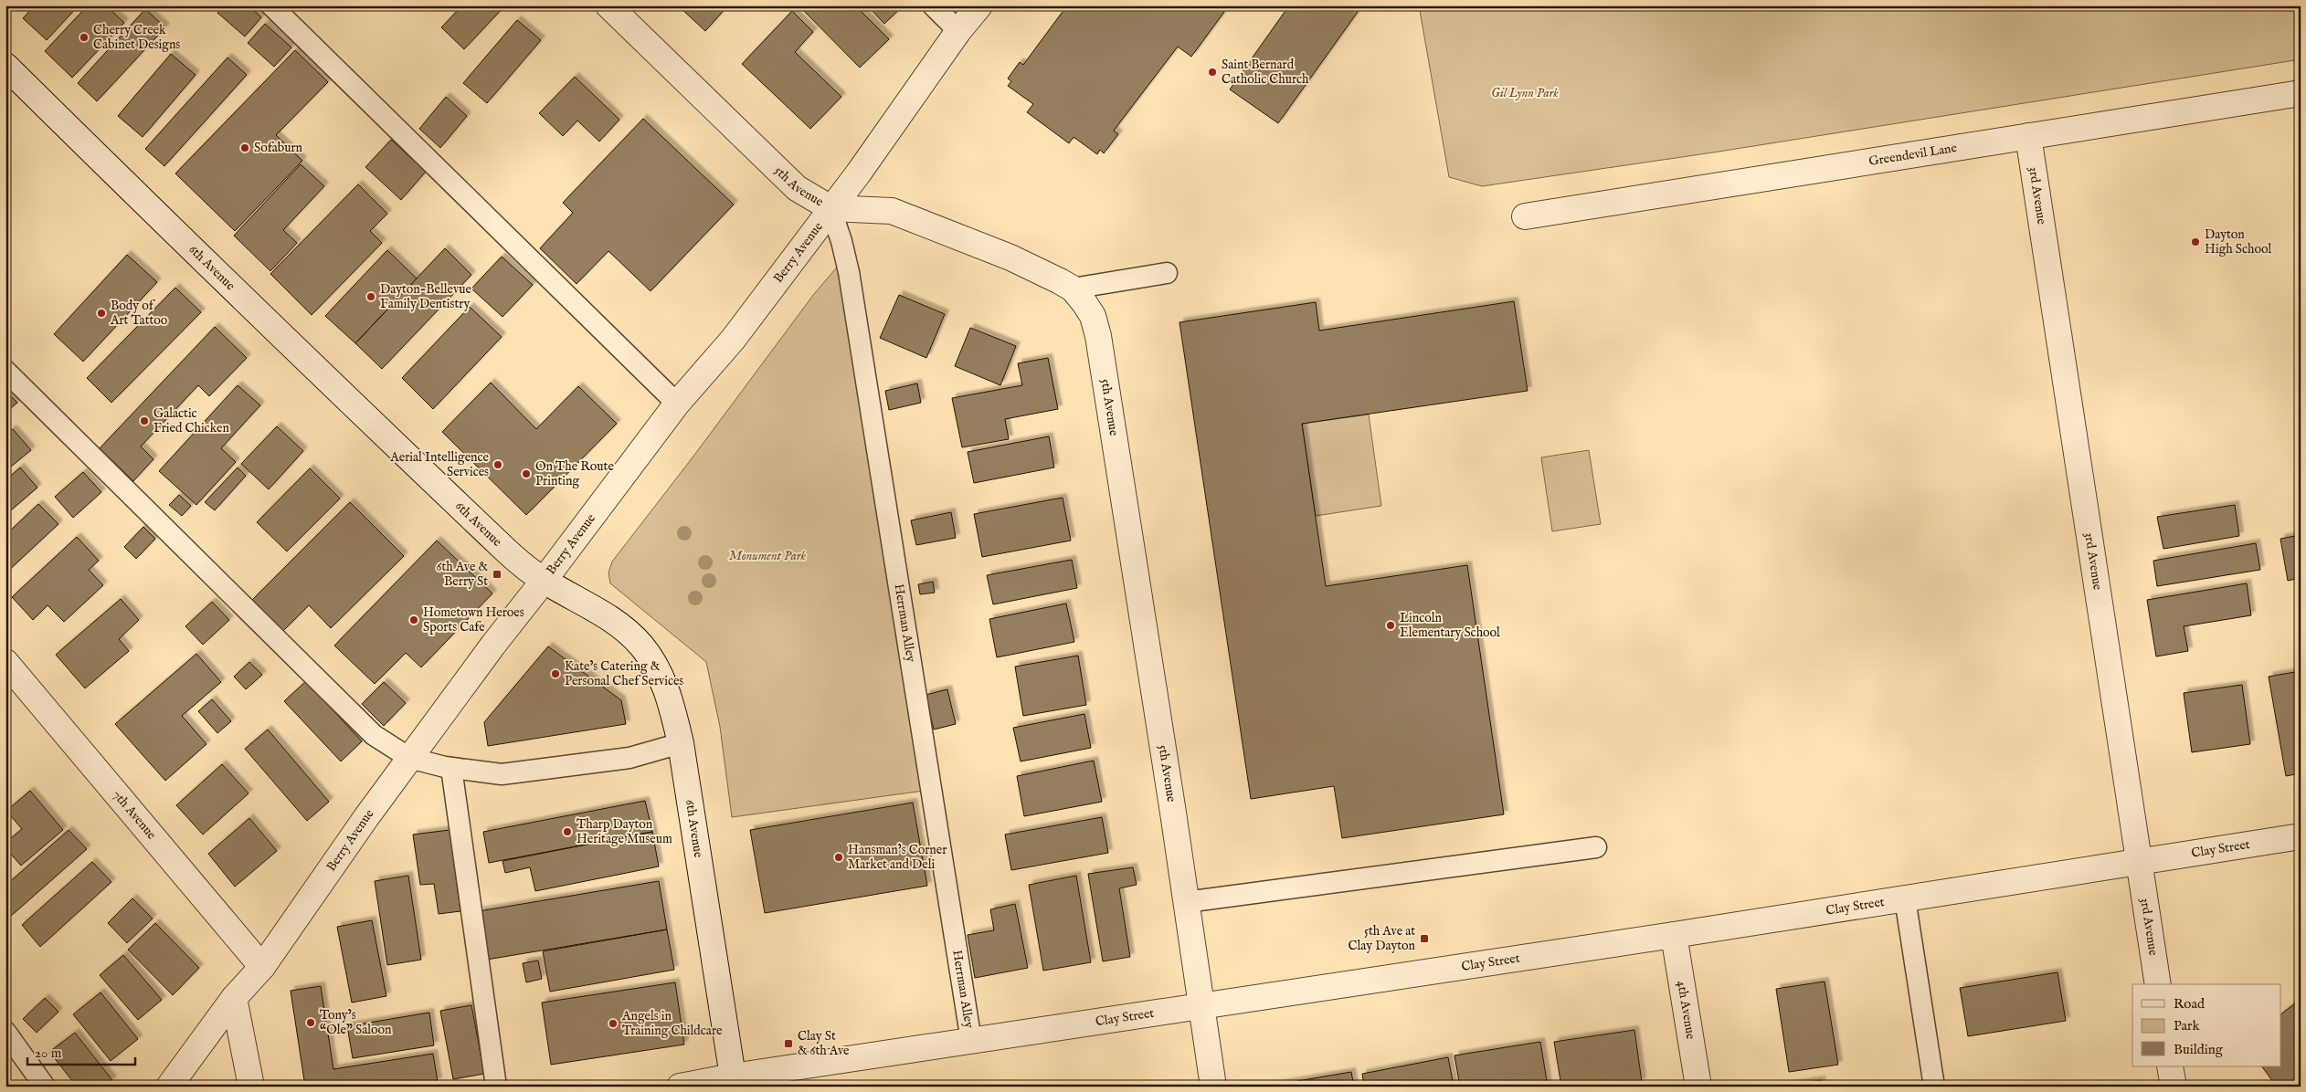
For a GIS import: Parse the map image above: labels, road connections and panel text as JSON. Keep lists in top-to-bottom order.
{
  "streets": {
    "street": [
      "Greendevil Lane",
      "5th Avenue",
      "3rd Avenue",
      "Berry Avenue",
      "6th Avenue",
      "7th Avenue",
      "Clay Street",
      "4th Avenue"
    ],
    "lane": ["Herrman Alley"]
  },
  "crossings": [
    ["Greendevil Lane", "3rd Avenue"],
    ["5th Avenue", "Berry Avenue"],
    ["5th Avenue", "Herrman Alley"],
    ["5th Avenue", "Clay Street"],
    ["3rd Avenue", "Clay Street"],
    ["Berry Avenue", "6th Avenue"],
    ["Berry Avenue", "Herrman Alley"],
    ["Berry Avenue", "7th Avenue"],
    ["6th Avenue", "Clay Street"],
    ["Herrman Alley", "Clay Street"],
    ["Clay Street", "4th Avenue"]
  ],
  "parks": ["Gil Lynn Park", "Monument Park"],
  "places": {
    "other": [
      "Cherry Creek Cabinet Designs",
      "Saint Bernard Catholic Church",
      "Sofaburn",
      "Dayton High School",
      "Dayton-Bellevue Family Dentistry",
      "Body of Art Tattoo",
      "Galactic Fried Chicken",
      "Aerial Intelligence Services",
      "On The Route Printing",
      "Hometown Heroes Sports Cafe",
      "Lincoln Elementary School",
      "Kate’s Catering & Personal Chef Services",
      "Tharp Dayton Heritage Museum",
      "Hansman’s Corner Market and Deli",
      "Tony’s “Ole” Saloon",
      "Angels in Training Childcare"
    ],
    "transit": ["6th Ave & Berry St", "5th Ave at Clay Dayton", "Clay St & 6th Ave"]
  },
  "legend": ["Road", "Park", "Building"],
  "scale_bar": "20 m"
}
